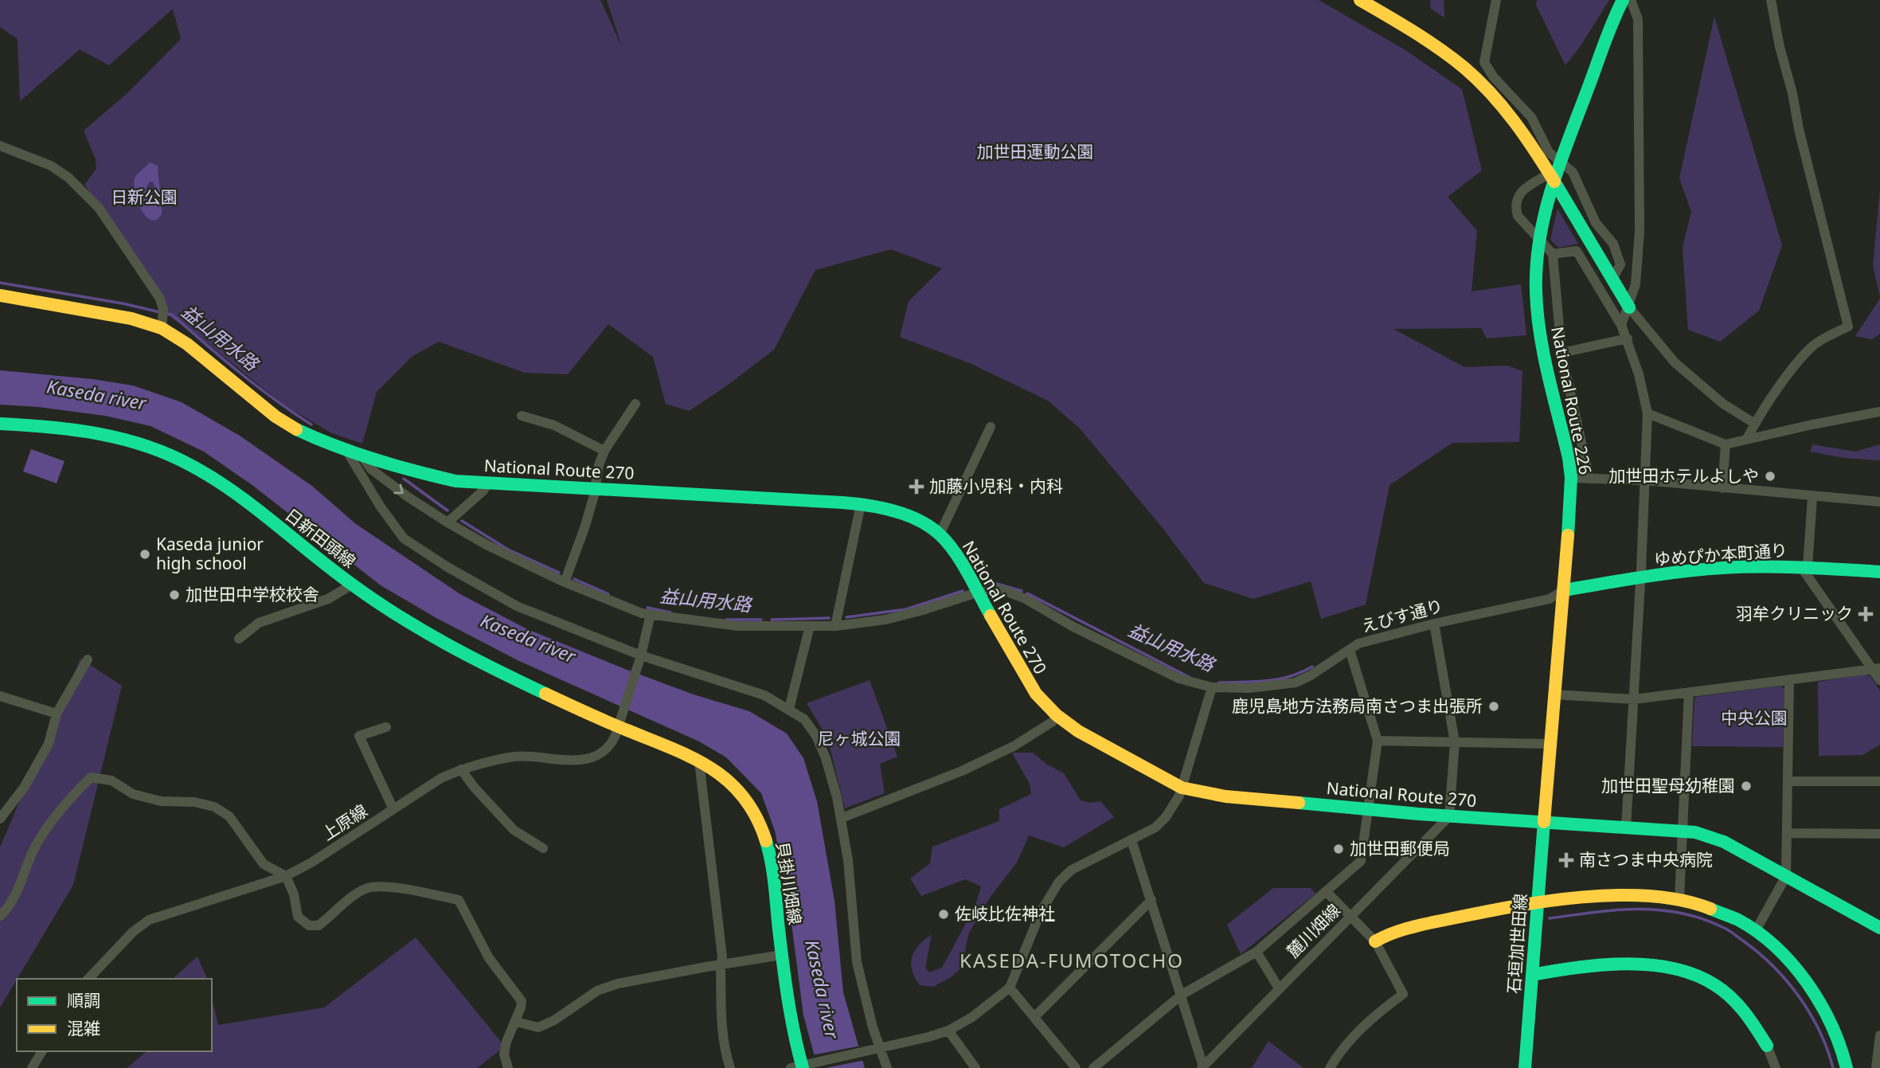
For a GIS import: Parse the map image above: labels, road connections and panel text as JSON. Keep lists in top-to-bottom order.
{
  "streets": {
    "main road": [
      "National Route 226",
      "National Route 270",
      "日新田頭線",
      "ゆめぴか本町通り",
      "貝掛川畑線",
      "石垣加世田線"
    ],
    "street": ["えびす通り", "上原線", "麓川畑線"]
  },
  "crossings": [
    ["National Route 226", "National Route 270"],
    ["National Route 226", "ゆめぴか本町通り"],
    ["National Route 226", "えびす通り"],
    ["National Route 226", "石垣加世田線"],
    ["National Route 270", "えびす通り"],
    ["National Route 270", "麓川畑線"],
    ["National Route 270", "石垣加世田線"],
    ["日新田頭線", "上原線"],
    ["日新田頭線", "貝掛川畑線"],
    ["ゆめぴか本町通り", "えびす通り"],
    ["えびす通り", "上原線"],
    ["上原線", "貝掛川畑線"]
  ],
  "districts": ["KASEDA-FUMOTOCHO"],
  "water": ["益山用水路", "Kaseda river"],
  "parks": [
    "加世田運動公園",
    "日新公園",
    "中央公園",
    "尼ヶ城公園"
  ],
  "places": {
    "other": [
      "加世田ホテルよしや",
      "Kaseda junior high school",
      "加世田中学校校舎",
      "鹿児島地方法務局南さつま出張所",
      "加世田聖母幼稚園",
      "加世田郵便局",
      "佐岐比佐神社"
    ],
    "health": ["加藤小児科・内科", "羽牟クリニック", "南さつま中央病院"]
  },
  "legend": ["順調", "混雑"]
}
